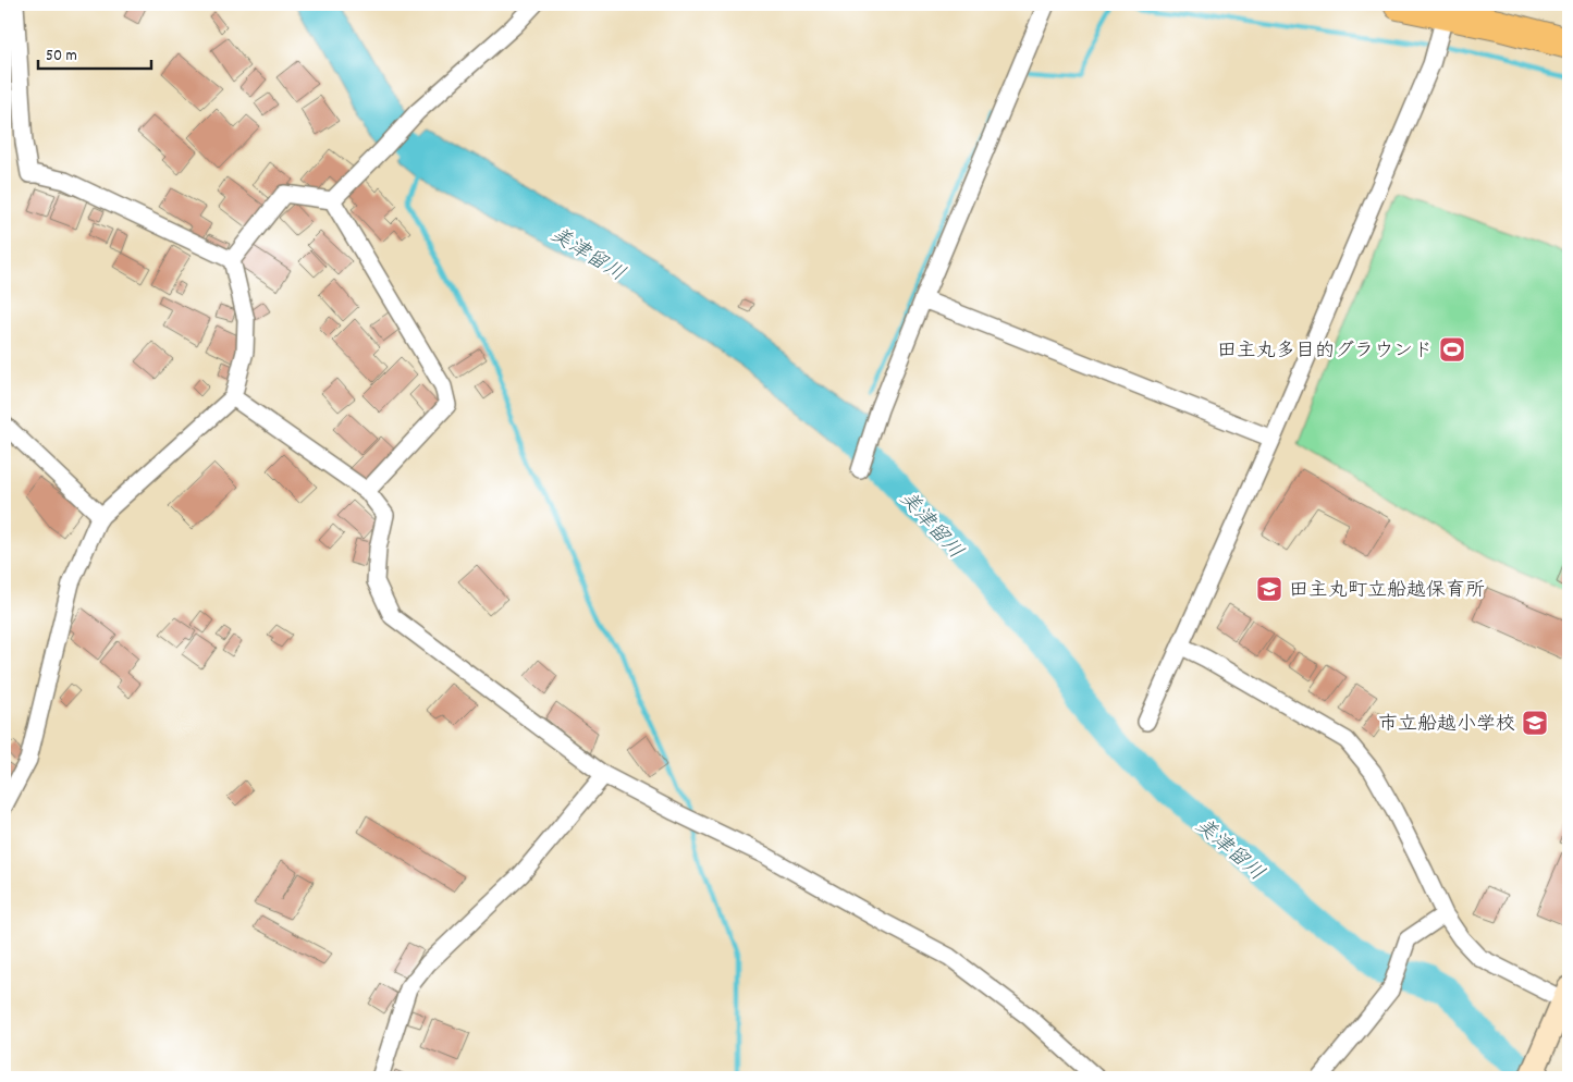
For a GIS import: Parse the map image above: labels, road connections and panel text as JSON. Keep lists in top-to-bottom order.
{
  "water": ["美津留川"],
  "places": {
    "sports": ["田主丸多目的グラウンド"],
    "school or university": ["田主丸町立船越保育所", "市立船越小学校"]
  },
  "scale_bar": "50 m"
}
